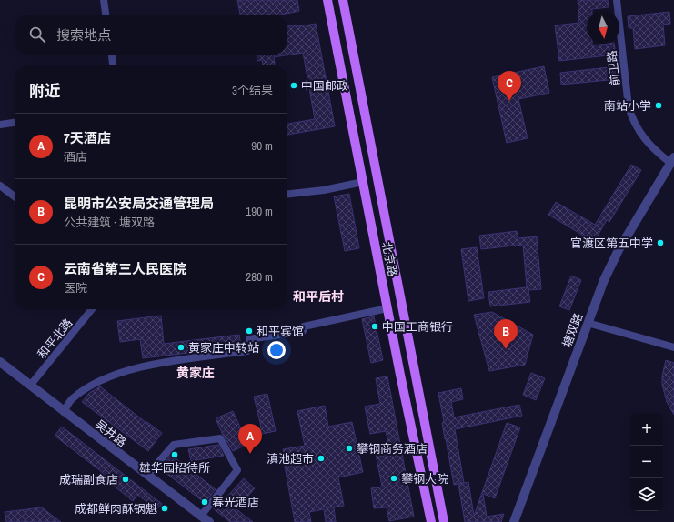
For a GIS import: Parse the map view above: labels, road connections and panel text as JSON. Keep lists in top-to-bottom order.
{
  "streets": {
    "main road": ["北京路"],
    "street": [
      "前卫路",
      "塘双路",
      "和平北路",
      "吴井路"
    ]
  },
  "crossings": [
    ["前卫路", "塘双路"],
    ["和平北路", "吴井路"]
  ],
  "districts": ["和平后村", "黄家庄"],
  "places": [
    "中国邮政",
    "南站小学",
    "官渡区第五中学",
    "中国工商银行",
    "和平宾馆",
    "黄家庄中转站",
    "攀钢商务酒店",
    "雄华园招待所",
    "滇池超市",
    "攀钢大院",
    "成瑞副食店",
    "春光酒店",
    "成都鲜肉酥锅魁"
  ],
  "north": "bottom",
  "page": {
    "search": "搜索地点",
    "heading": ["附近", "3个结果"],
    "pins": ["C", "B", "A"],
    "list": [
      {
        "mark": "A",
        "name": "7天酒店",
        "note": "酒店",
        "value": "90 m"
      },
      {
        "mark": "B",
        "name": "昆明市公安局交通管理局",
        "note": "公共建筑 · 塘双路",
        "value": "190 m"
      },
      {
        "mark": "C",
        "name": "云南省第三人民医院",
        "note": "医院",
        "value": "280 m"
      }
    ],
    "map_buttons": ["+", "−"]
  }
}
